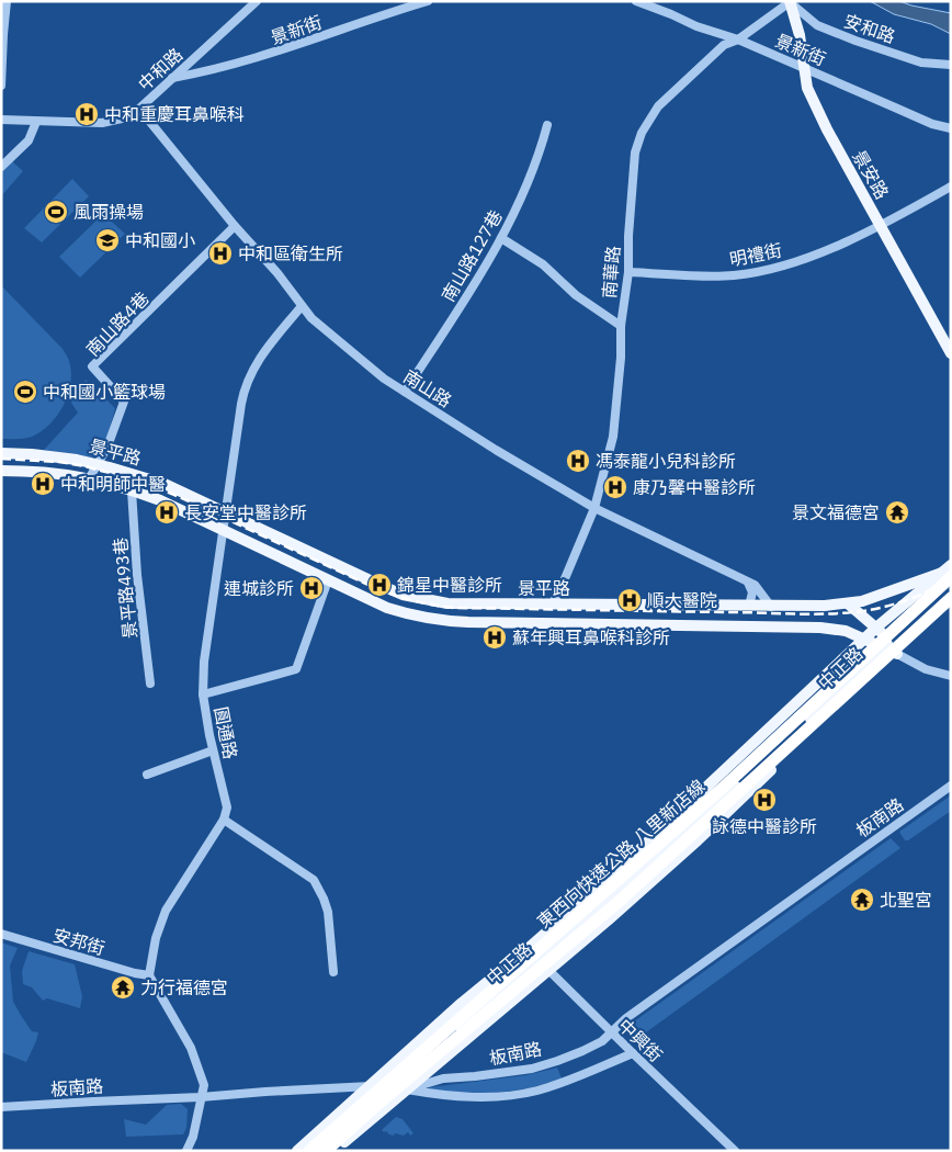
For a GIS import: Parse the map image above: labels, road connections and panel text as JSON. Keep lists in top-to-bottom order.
{
  "streets": {
    "highway": ["東西向快速公路 八里新店線"],
    "main road": ["景安路", "景平路", "中正路"],
    "street": [
      "安和路",
      "景新街",
      "中和路",
      "明禮街",
      "南山路127巷",
      "南華路",
      "南山路4巷",
      "南山路",
      "景平路493巷",
      "圓通路",
      "板南路",
      "安邦街",
      "中興街"
    ]
  },
  "crossings": [
    ["安和路", "景安路"],
    ["安和路", "南華路"],
    ["景新街", "中和路"],
    ["景新街", "景安路"],
    ["景新街", "南華路"],
    ["中和路", "南山路"],
    ["景安路", "明禮街"],
    ["景安路", "南華路"],
    ["明禮街", "南華路"],
    ["南山路127巷", "南山路"],
    ["南華路", "南山路"],
    ["南華路", "景平路"],
    ["南山路4巷", "南山路"],
    ["南山路4巷", "景平路"],
    ["南山路", "景平路"],
    ["南山路", "圓通路"],
    ["景平路", "景平路493巷"],
    ["景平路", "中正路"],
    ["景平路", "圓通路"],
    ["中正路", "板南路"],
    ["中正路", "中興街"],
    ["板南路", "中興街"]
  ],
  "places": {
    "hospital": [
      "中和重慶耳鼻喉科",
      "中和區衛生所",
      "馮泰龍小兒科診所",
      "中和明師中醫",
      "康乃馨中醫診所",
      "長安堂中醫診所",
      "錦星中醫診所",
      "連城診所",
      "順大醫院",
      "蘇年興耳鼻喉科診所",
      "詠德中醫診所"
    ],
    "sports": ["風雨操場", "中和國小籃球場"],
    "school or university": ["中和國小"],
    "temple": ["景文福德宮", "北聖宮", "力行福德宮"]
  }
}
